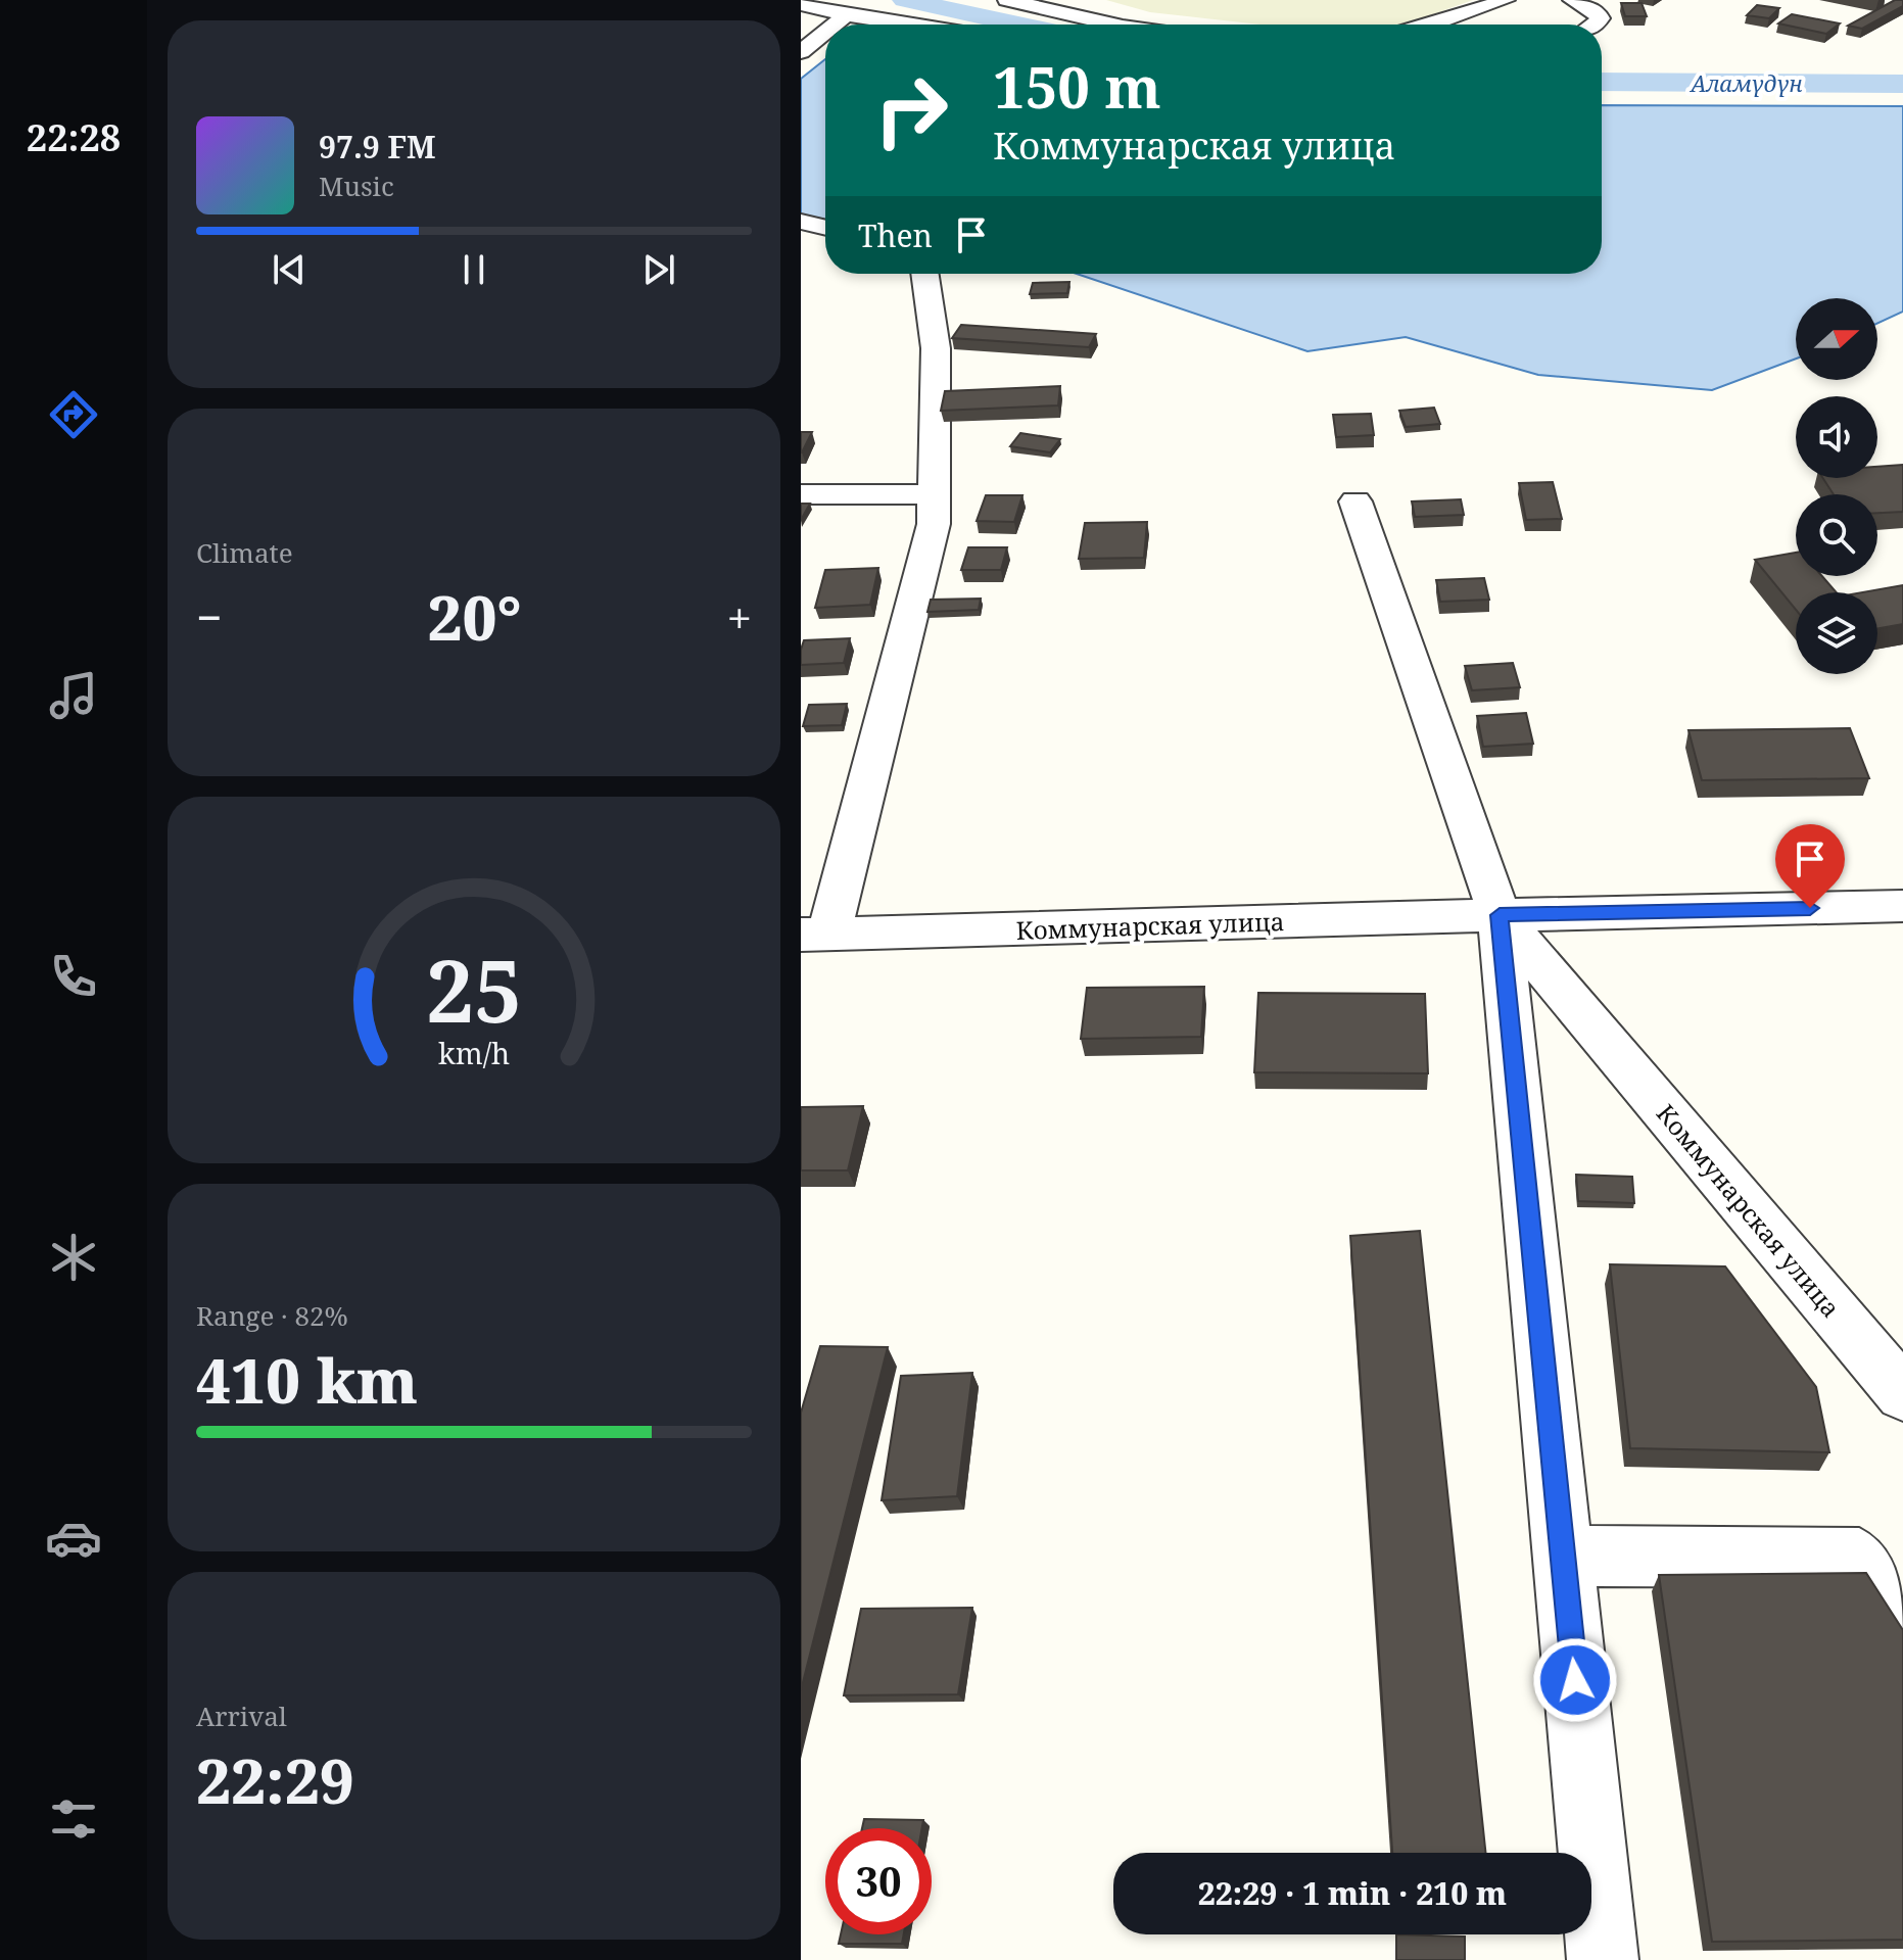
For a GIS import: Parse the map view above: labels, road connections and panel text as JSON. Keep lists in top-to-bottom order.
{
  "streets": {
    "street": ["Коммунарская улица"]
  },
  "water": ["Аламүдүн"],
  "north": "right",
  "page": {
    "tabs": "22:28",
    "turn": ["150 m", "Коммунарская улица"],
    "song": ["97.9 FM", "Music"],
    "then": "Then",
    "tile": [
      "Climate",
      ["Range · 82%", "410 km"],
      ["Arrival", "22:29"]
    ],
    "heat": ["−", "20°", "+"],
    "limit": "30",
    "trip": "22:29 · 1 min · 210 m",
    "gauge": ["25", "km/h"]
  }
}
